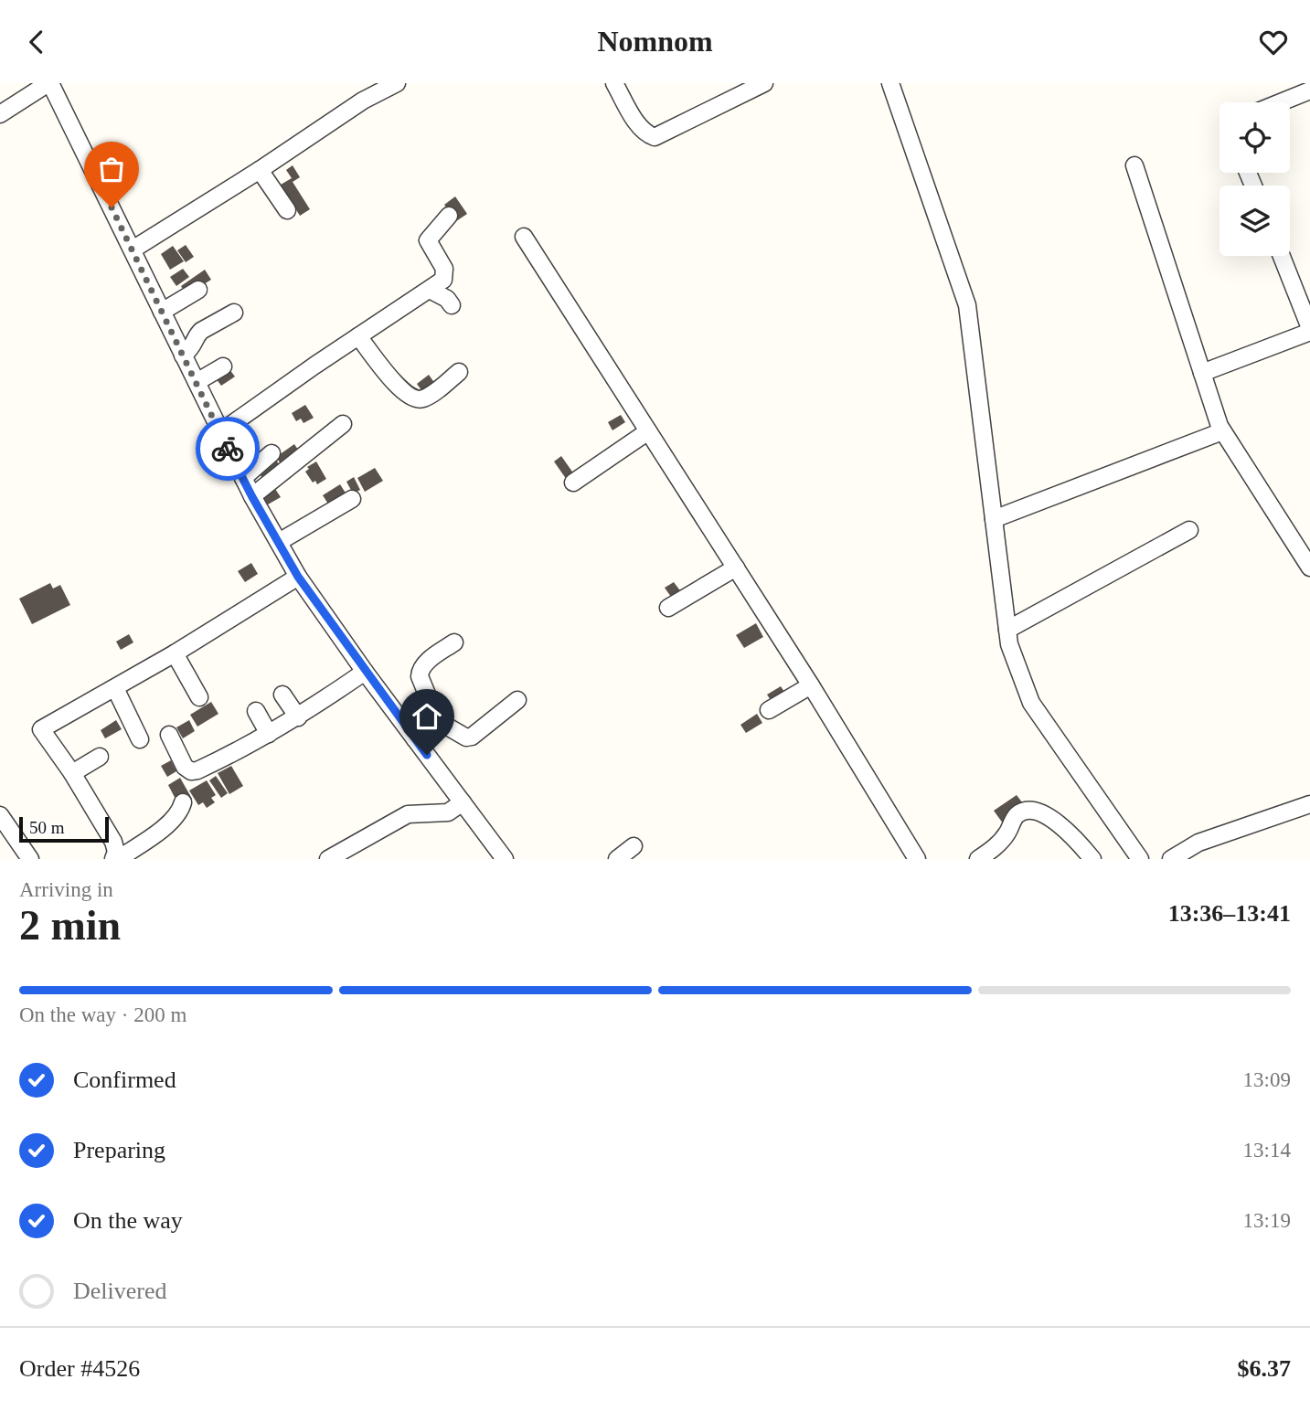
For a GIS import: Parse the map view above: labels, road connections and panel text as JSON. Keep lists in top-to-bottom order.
{
  "scale_bar": "50 m",
  "page": {
    "header": "Nomnom",
    "scale": "50 m",
    "heading": ["2 min", "Arriving in", "13:36–13:41"],
    "panel": ["Order #4526", "$6.37"],
    "bar": "On the way · 200 m",
    "list": [
      ["Confirmed", "13:09"],
      ["Preparing", "13:14"],
      ["On the way", "13:19"],
      "Delivered"
    ]
  }
}
